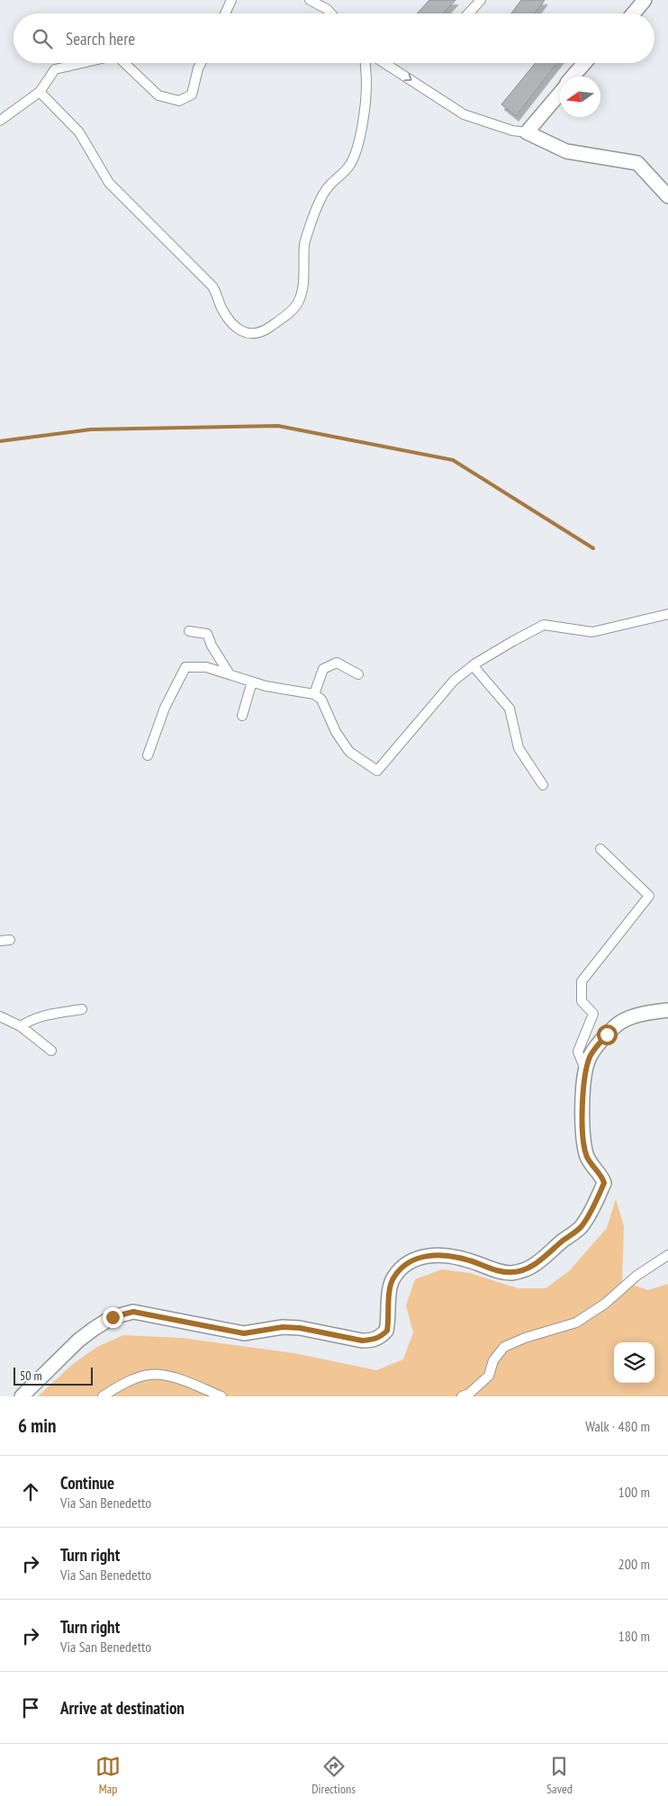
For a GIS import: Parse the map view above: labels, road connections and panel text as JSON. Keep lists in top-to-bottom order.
{
  "scale_bar": "50 m",
  "north": "left",
  "page": {
    "search": "Search here",
    "scale": "50 m",
    "heading": ["6 min", "Walk · 480 m"],
    "list": [
      ["Continue", "Via San Benedetto", "100 m"],
      ["Turn right", "Via San Benedetto", "200 m"],
      ["Turn right", "Via San Benedetto", "180 m"],
      "Arrive at destination"
    ],
    "nav": ["Map", "Directions", "Saved"]
  }
}
